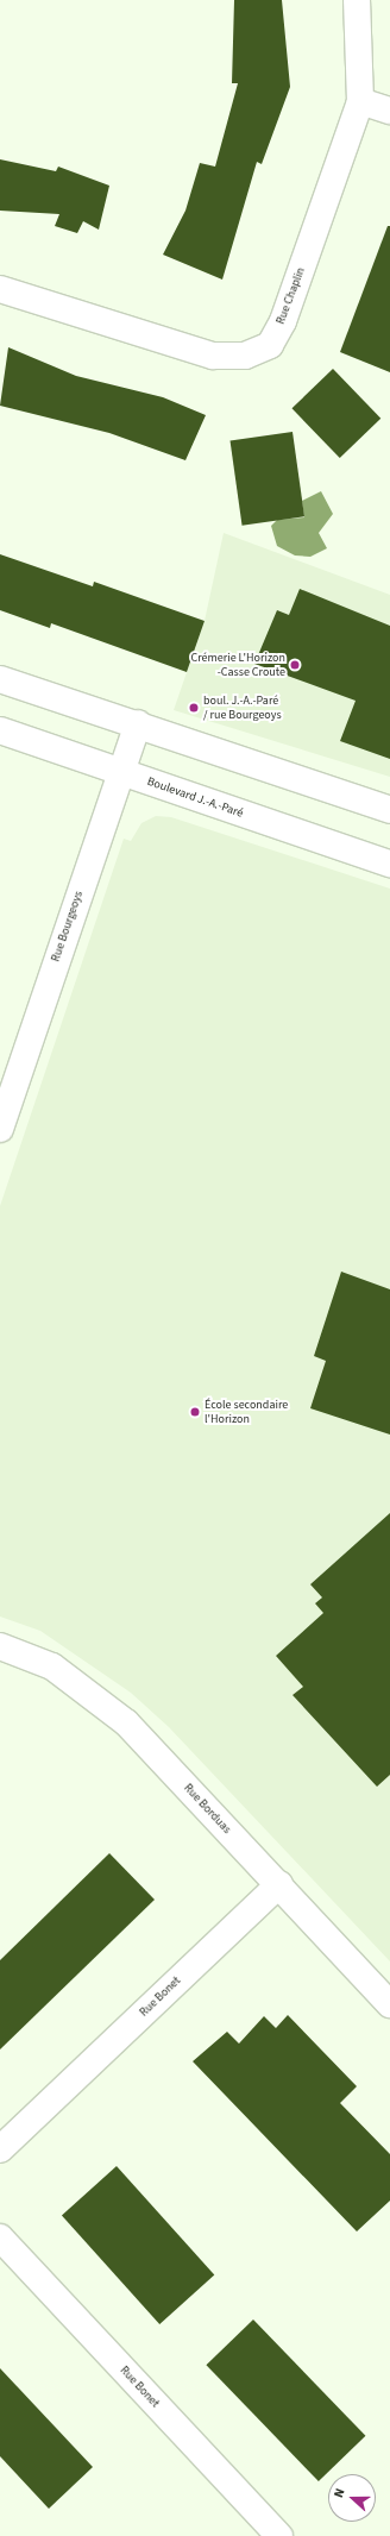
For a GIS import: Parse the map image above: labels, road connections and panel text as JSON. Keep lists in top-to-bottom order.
{
  "streets": {
    "street": [
      "Rue Chaplin",
      "Boulevard J.-A.-Paré",
      "Rue Bourgeoys",
      "Rue Borduas",
      "Rue Bonet"
    ]
  },
  "crossings": [
    ["Boulevard J.-A.-Paré", "Rue Bourgeoys"],
    ["Rue Borduas", "Rue Bonet"]
  ],
  "places": ["Crémerie L'Horizon -Casse Croute", "boul. J.-A.-Paré / rue Bourgeoys", "École secondaire l'Horizon"],
  "north": "left"
}
